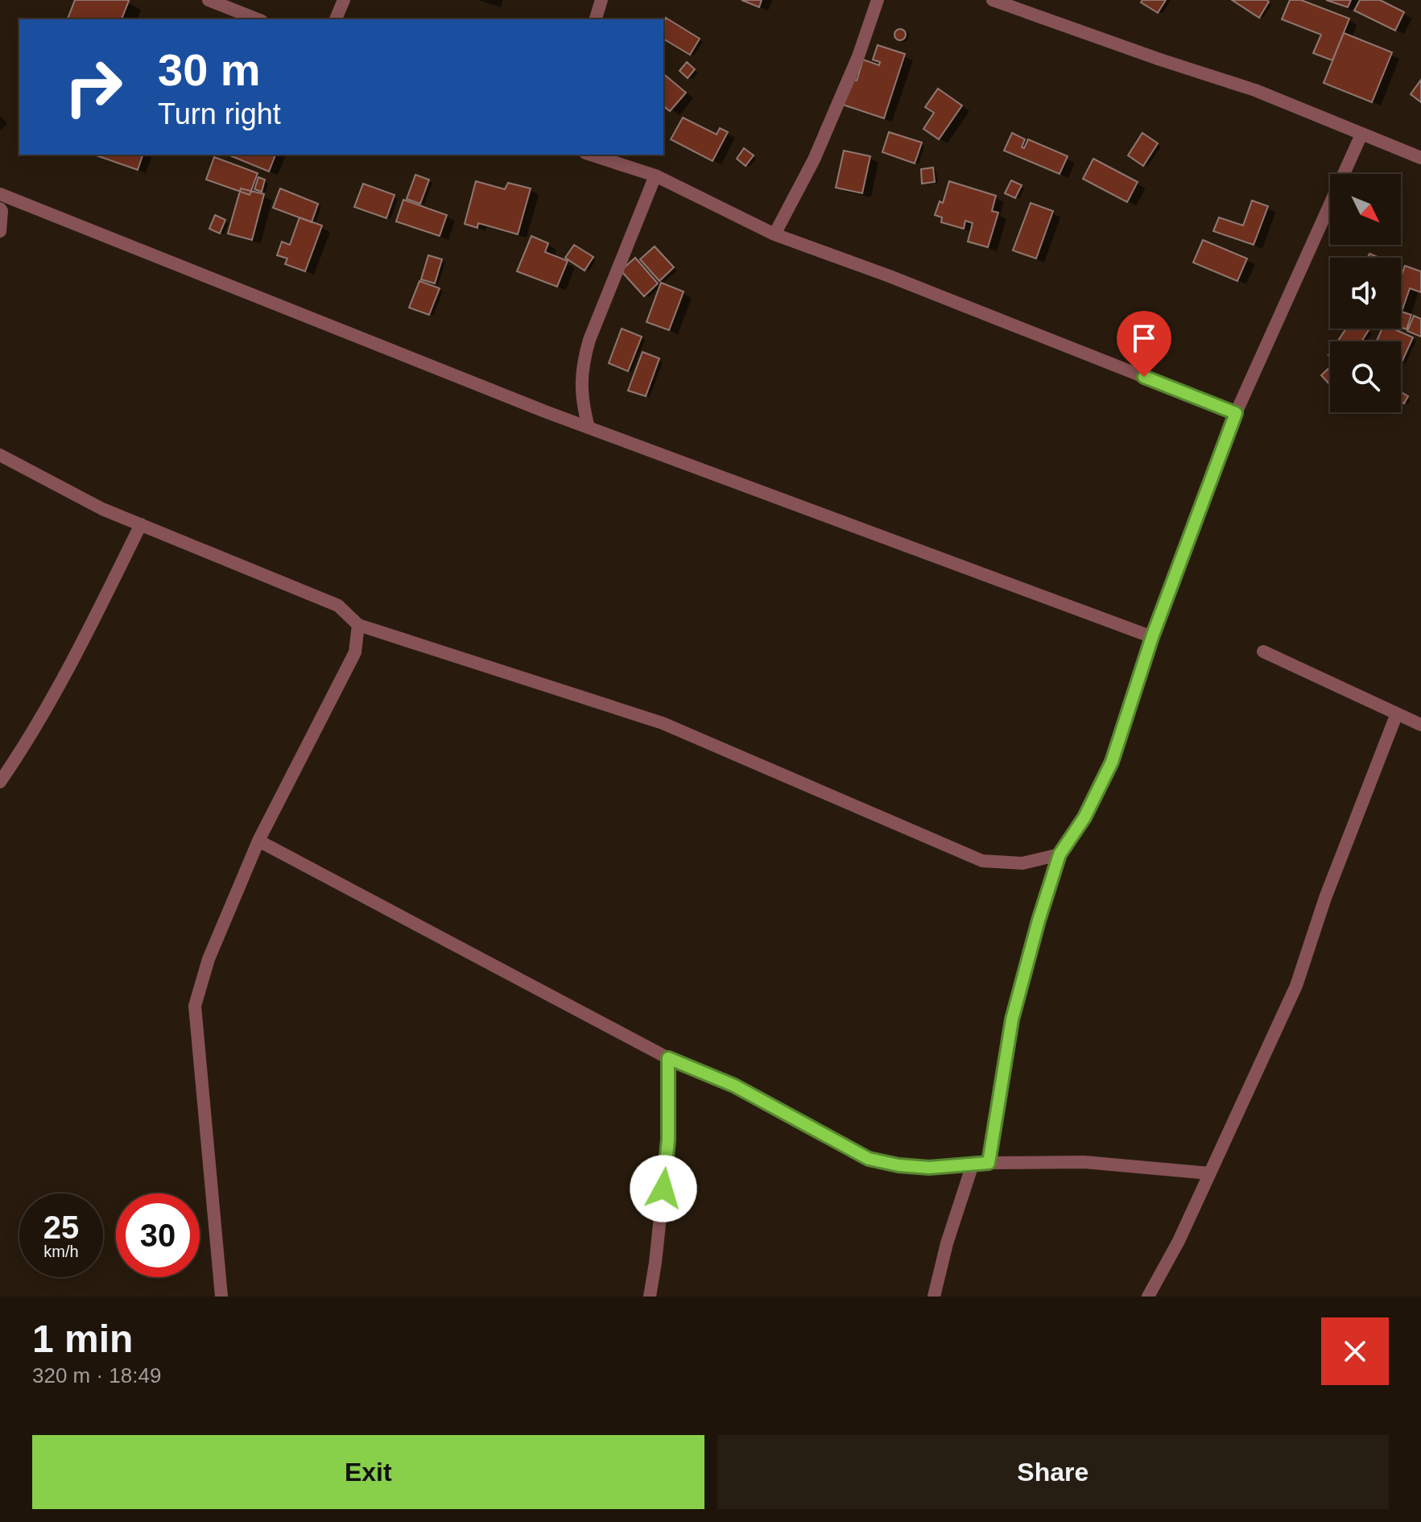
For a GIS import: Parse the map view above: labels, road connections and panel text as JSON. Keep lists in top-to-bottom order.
{
  "north": "bottom right",
  "page": {
    "turn": ["30 m", "Turn right"],
    "speed": "25 km/h",
    "limit": "30",
    "heading": ["1 min", "320 m · 18:49"],
    "buttons": ["Exit", "Share"]
  }
}
